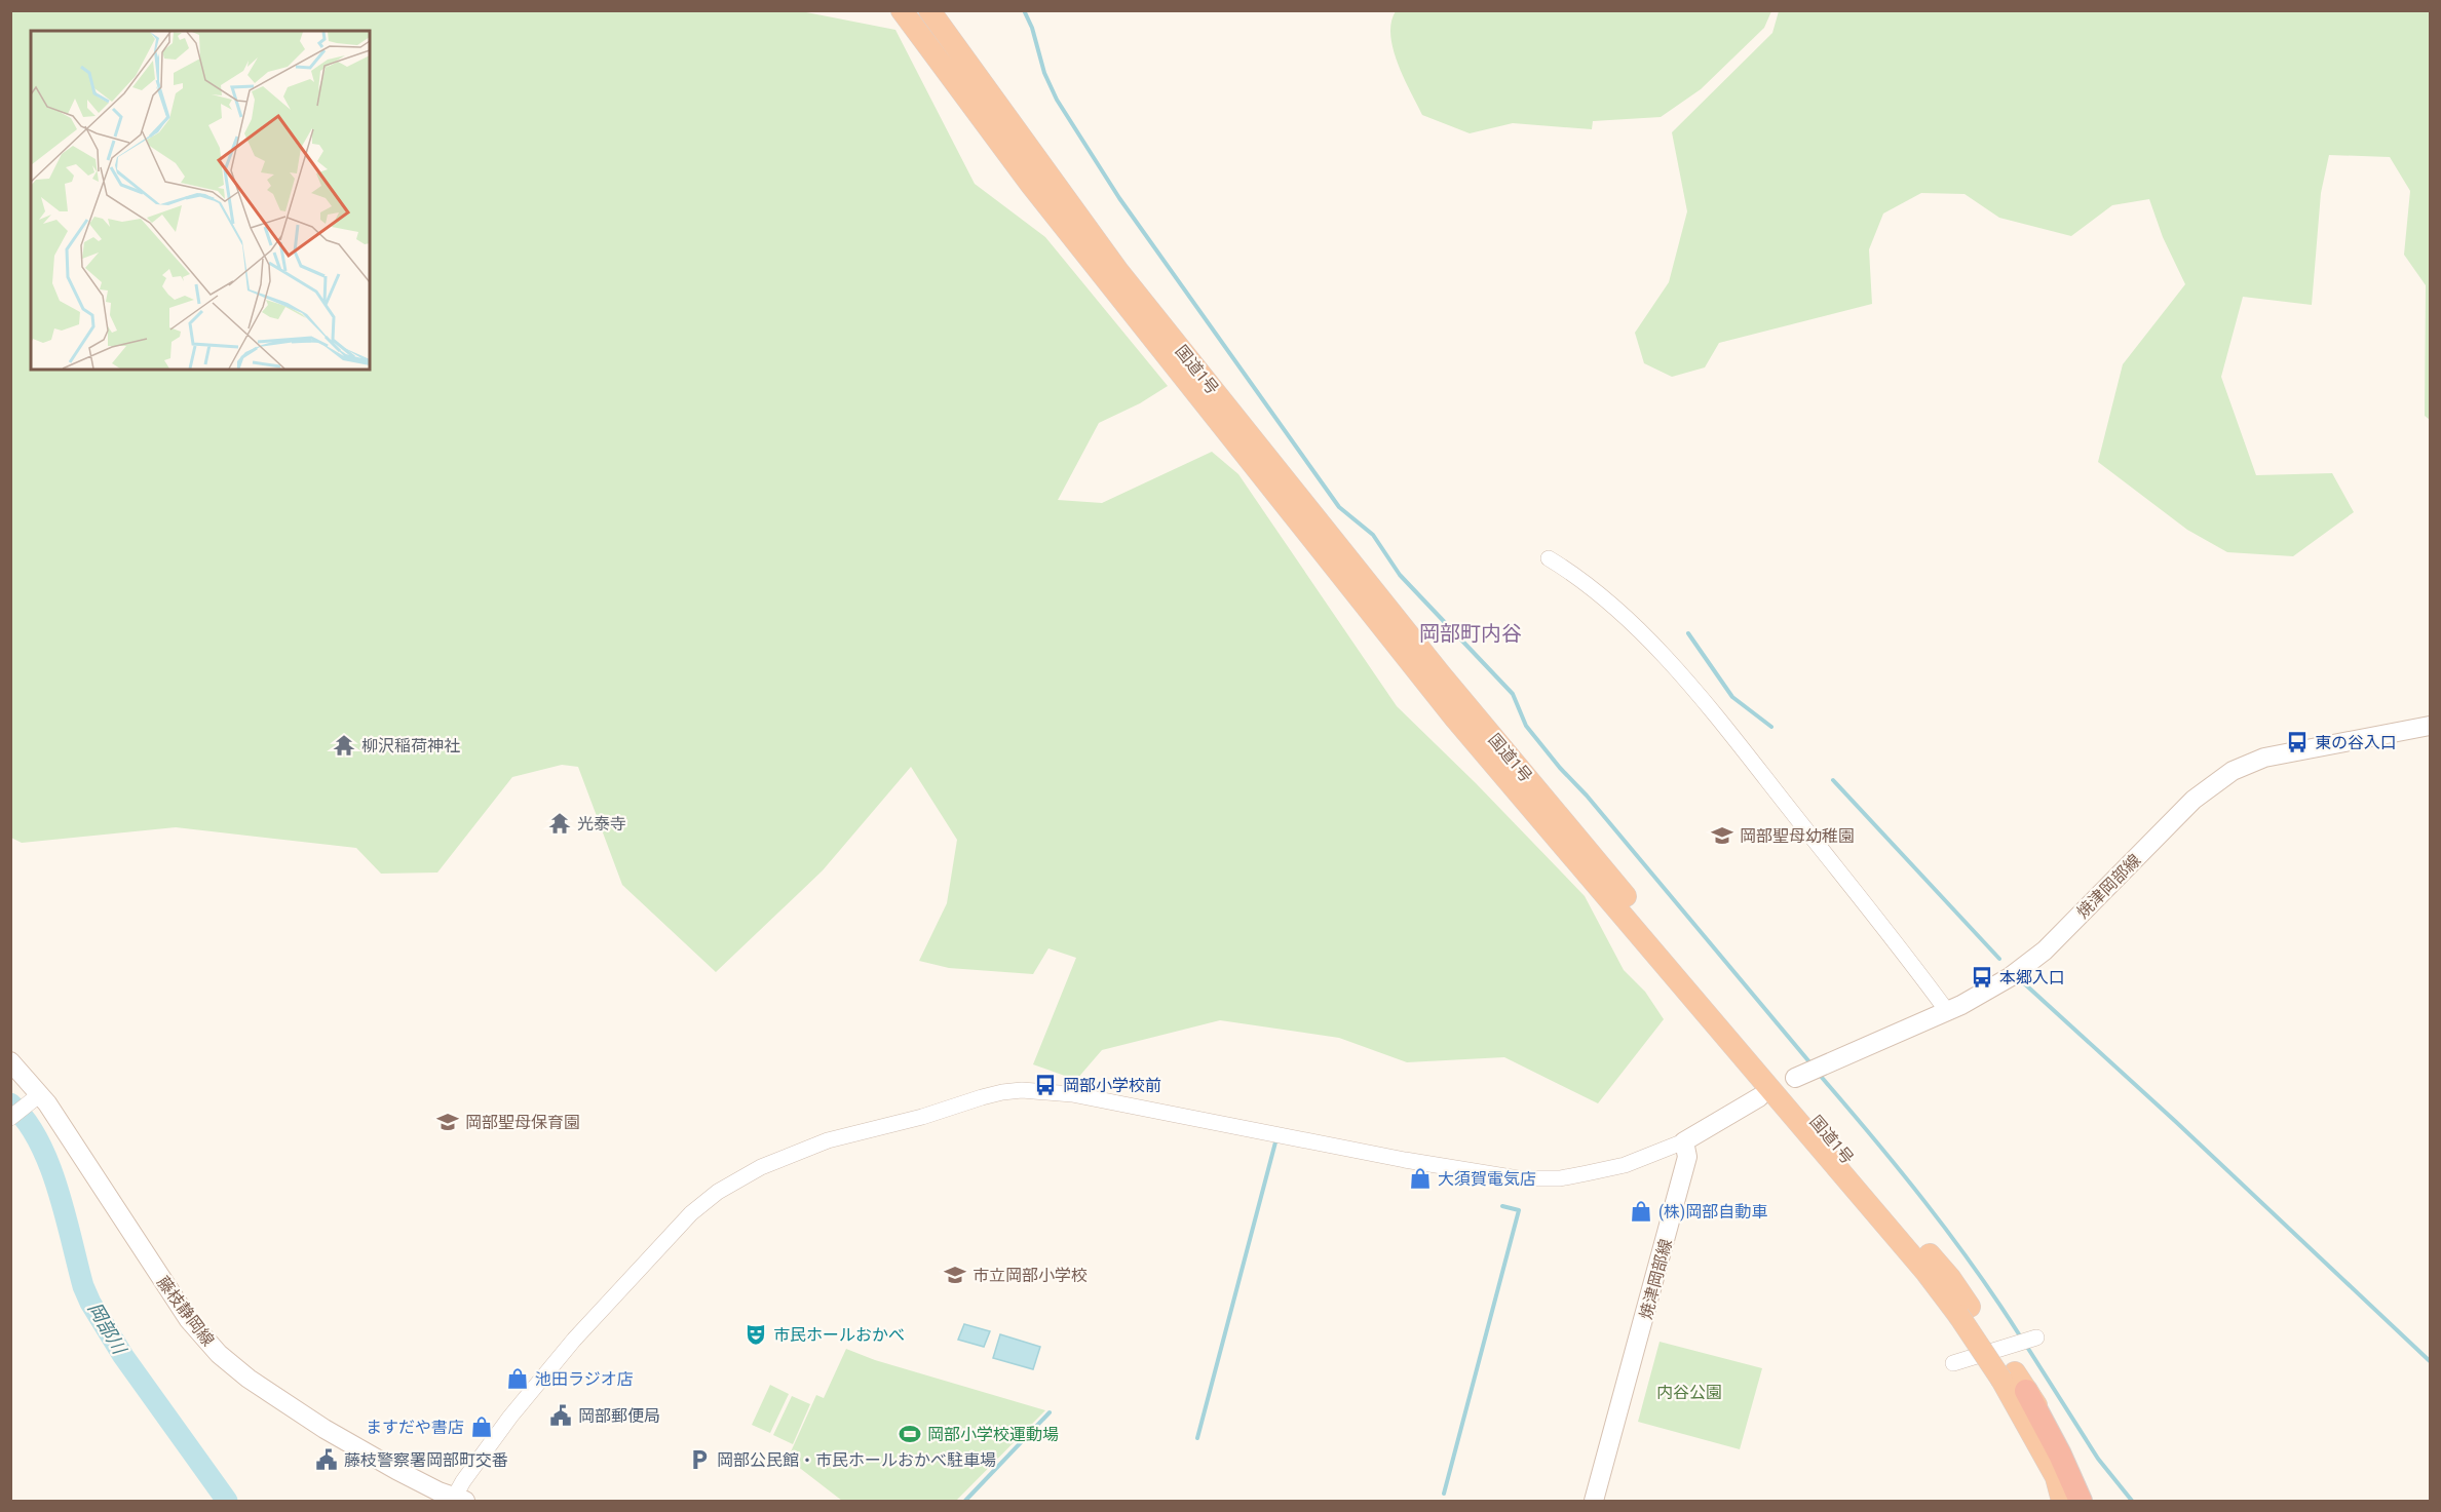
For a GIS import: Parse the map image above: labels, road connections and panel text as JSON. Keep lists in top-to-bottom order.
{
  "streets": {
    "highway": ["国道1号"],
    "main road": ["焼津岡部線", "藤枝静岡線"]
  },
  "districts": ["岡部町内谷"],
  "water": ["岡部川"],
  "parks": ["内谷公園"],
  "places": {
    "bus stop": ["東の谷入口", "本郷入口", "岡部小学校前"],
    "temple": ["柳沢稲荷神社", "光泰寺"],
    "school or university": ["岡部聖母幼稚園", "岡部聖母保育園", "市立岡部小学校"],
    "shop": [
      "大須賀電気店",
      "(株)岡部自動車",
      "池田ラジオ店",
      "ますだや書店"
    ],
    "theatre": ["市民ホールおかべ"],
    "public building": ["岡部郵便局", "藤枝警察署岡部町交番"],
    "sports": ["岡部小学校運動場"],
    "parking": ["岡部公民館・市民ホールおかべ駐車場"]
  }
}
